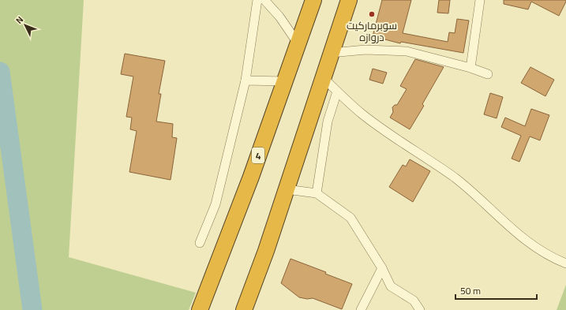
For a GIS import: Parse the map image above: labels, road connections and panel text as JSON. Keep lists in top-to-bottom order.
{
  "streets": {
    "highway": ["4"]
  },
  "places": ["سوبرماركيت دروازه"],
  "scale_bar": "50 m",
  "north": "top left"
}
